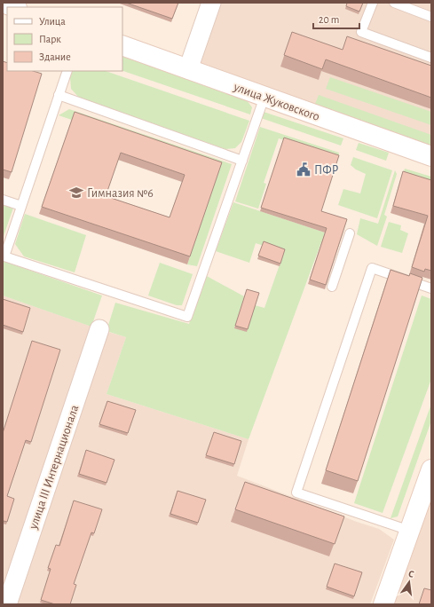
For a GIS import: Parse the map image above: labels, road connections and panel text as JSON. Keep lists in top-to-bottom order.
{
  "streets": {
    "street": ["улица Жуковского", "улица III Интернационала"]
  },
  "places": {
    "public building": ["ПФР"],
    "school or university": ["Гимназия №6"]
  },
  "legend": ["Улица", "Парк", "Здание"],
  "scale_bar": "20 m",
  "north": "top"
}
